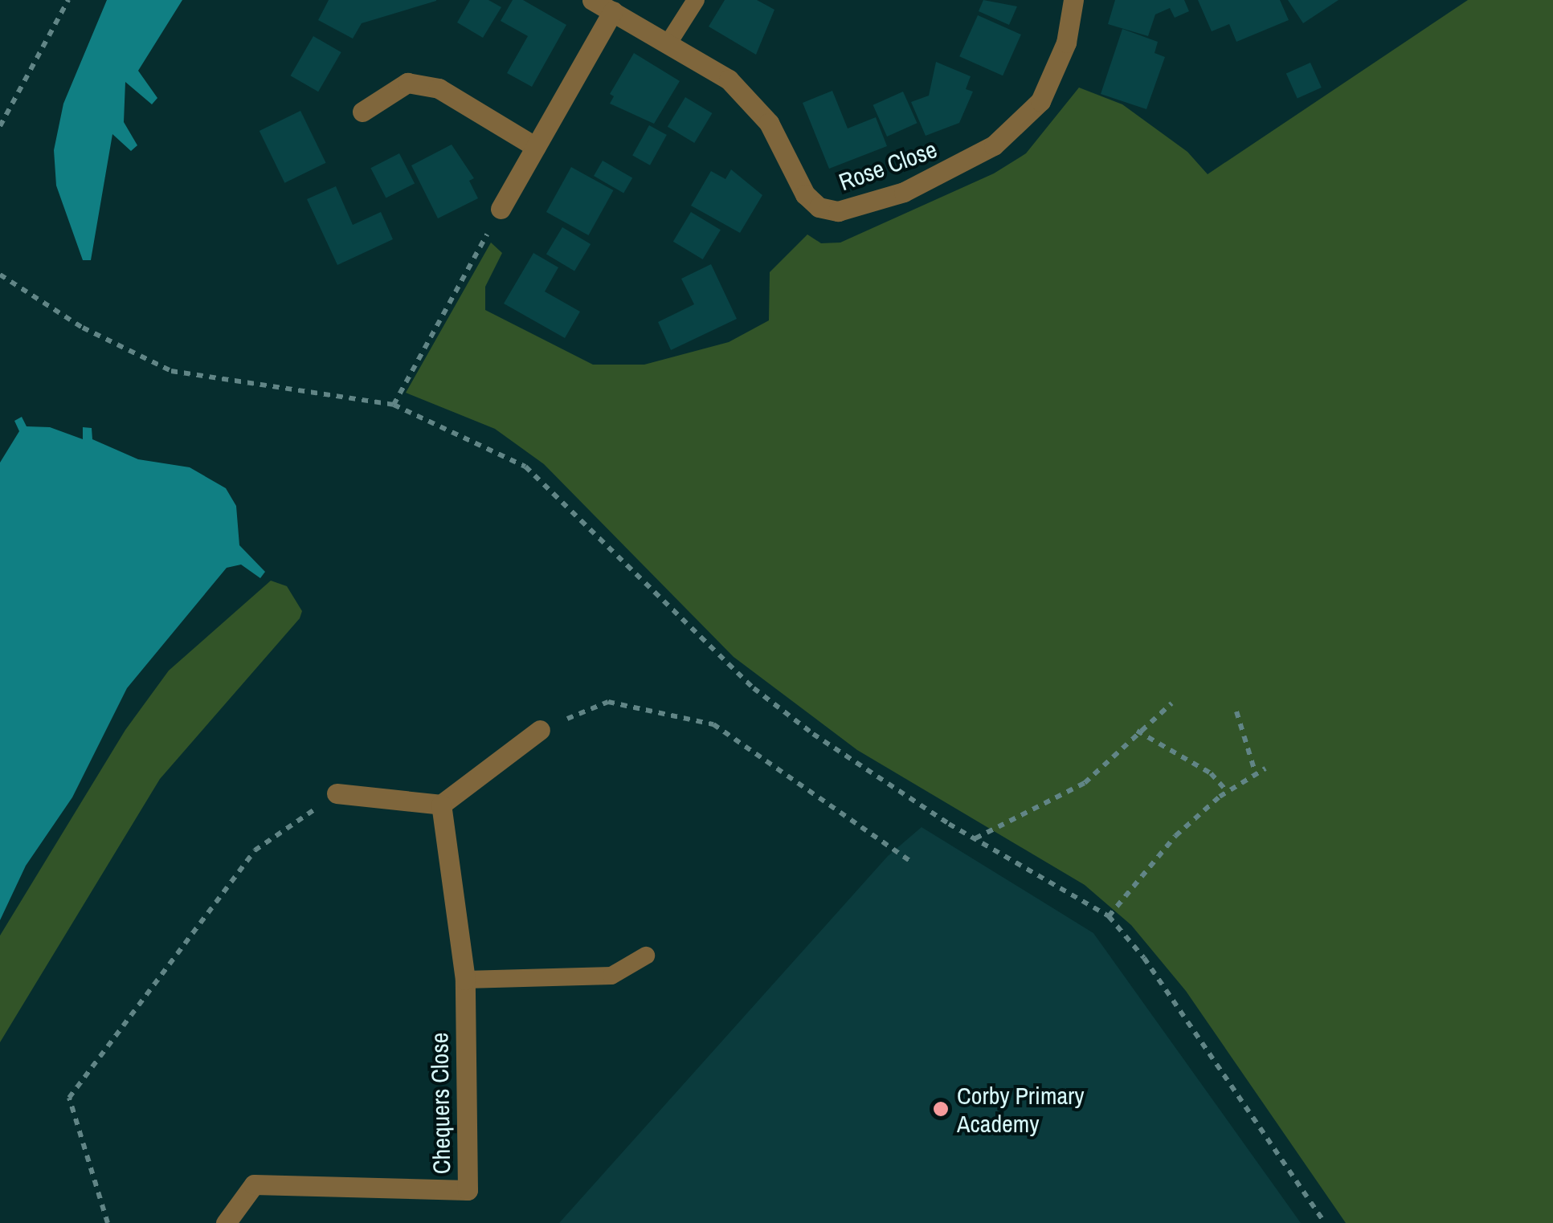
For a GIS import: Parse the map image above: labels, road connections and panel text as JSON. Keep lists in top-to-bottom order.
{
  "streets": {
    "street": ["Rose Close", "Chequers Close"]
  },
  "places": ["Corby Primary Academy"]
}
